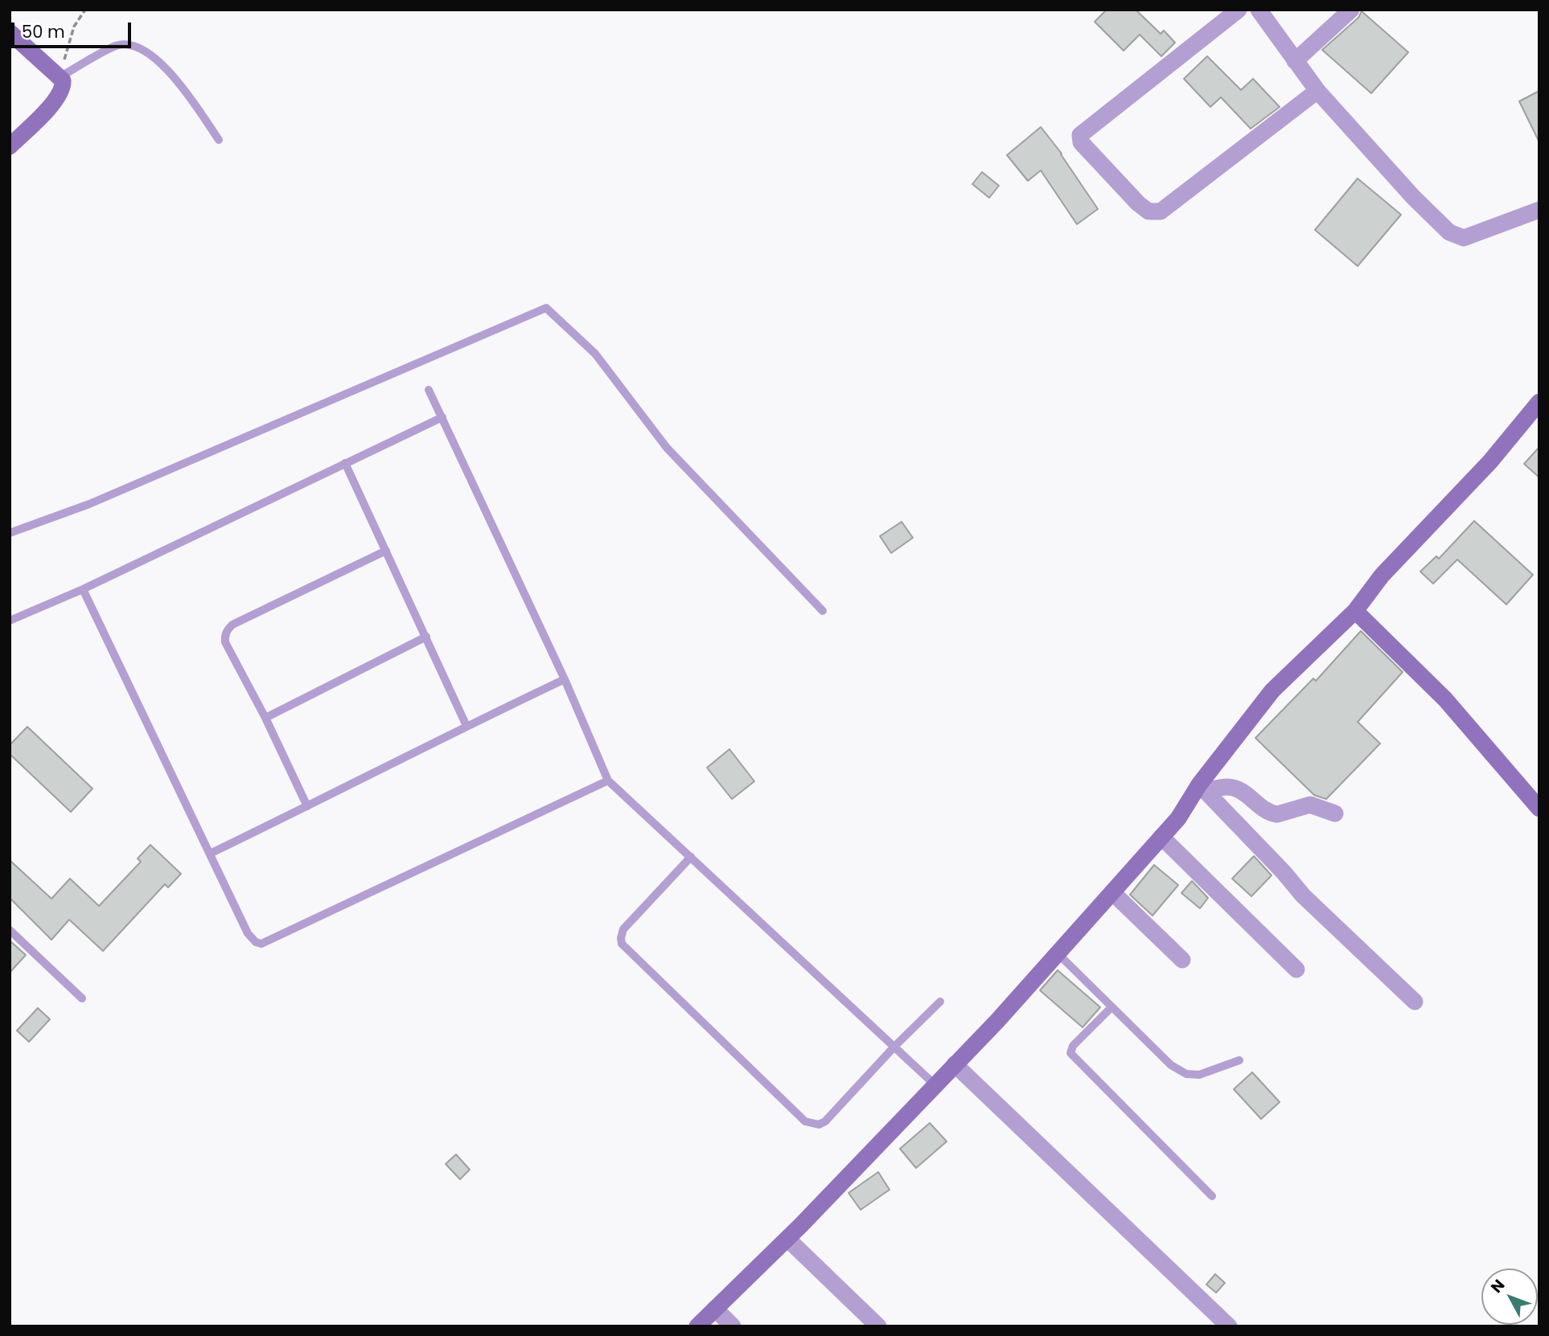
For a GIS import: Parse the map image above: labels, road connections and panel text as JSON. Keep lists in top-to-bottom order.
{
  "scale_bar": "50 m",
  "north": "top left"
}
